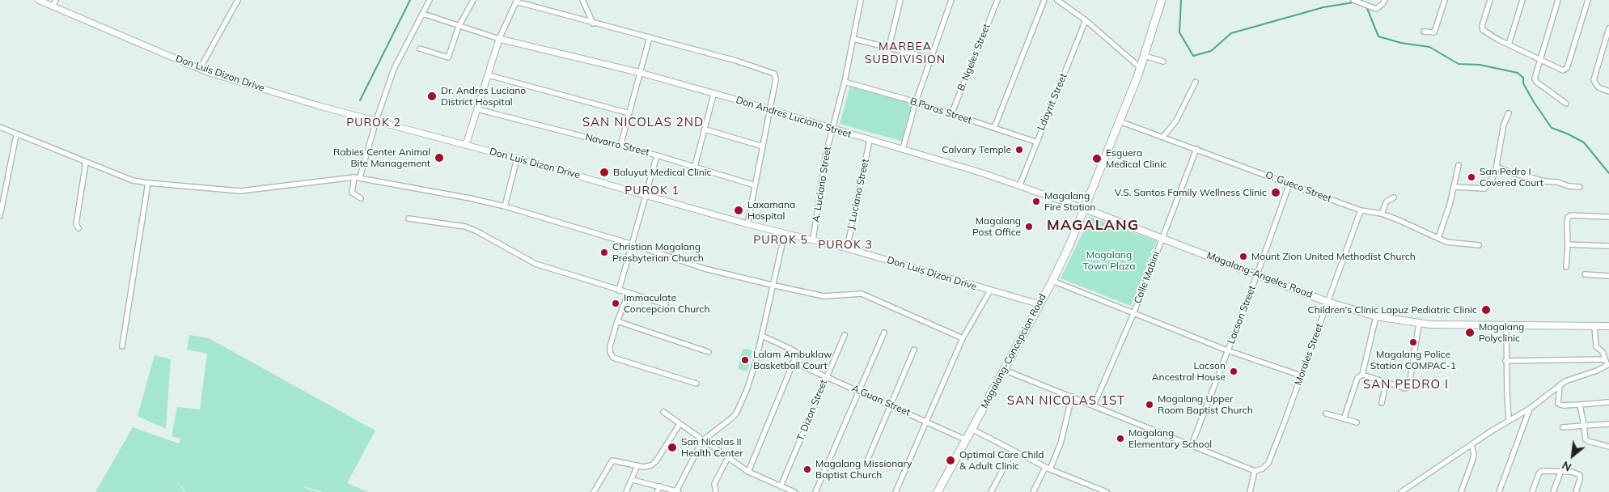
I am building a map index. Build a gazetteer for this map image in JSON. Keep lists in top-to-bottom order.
{
  "streets": {
    "main road": ["Magalang-Angeles Road", "Magalang-Concepcion Road"],
    "street": [
      "B. Ngeles Street",
      "Don Luis Dizon Drive",
      "Ldayrit Street",
      "B.Paras Street",
      "Don Andres Luciano Street",
      "Navarro Street",
      "A. Luciano Street",
      "O. Gueco Street",
      "J. Luciano Street",
      "Calle Mabini",
      "Lacson Street",
      "Morales Street",
      "A.Guan Street",
      "T. Dizon Street"
    ]
  },
  "crossings": [
    ["B. Ngeles Street", "B.Paras Street"],
    ["Don Luis Dizon Drive", "A. Luciano Street"],
    ["Don Luis Dizon Drive", "J. Luciano Street"],
    ["Don Luis Dizon Drive", "Magalang-Concepcion Road"],
    ["Ldayrit Street", "B.Paras Street"],
    ["Ldayrit Street", "Don Andres Luciano Street"],
    ["B.Paras Street", "A. Luciano Street"],
    ["Don Andres Luciano Street", "A. Luciano Street"],
    ["Don Andres Luciano Street", "J. Luciano Street"],
    ["Don Andres Luciano Street", "Magalang-Angeles Road"],
    ["Don Andres Luciano Street", "Magalang-Concepcion Road"],
    ["O. Gueco Street", "Calle Mabini"],
    ["O. Gueco Street", "Lacson Street"],
    ["O. Gueco Street", "Magalang-Concepcion Road"],
    ["O. Gueco Street", "Morales Street"],
    ["Magalang-Angeles Road", "Calle Mabini"],
    ["Magalang-Angeles Road", "Lacson Street"],
    ["Magalang-Angeles Road", "Magalang-Concepcion Road"],
    ["Magalang-Angeles Road", "Morales Street"],
    ["Magalang-Concepcion Road", "A.Guan Street"],
    ["A.Guan Street", "T. Dizon Street"]
  ],
  "districts": [
    "MARBEA SUBDIVISION",
    "SAN NICOLAS 2ND",
    "PUROK 2",
    "PUROK 1",
    "MAGALANG",
    "PUROK 5",
    "PUROK 3",
    "SAN PEDRO I",
    "SAN NICOLAS 1ST"
  ],
  "parks": ["Magalang Town Plaza"],
  "places": [
    "Dr. Andres Luciano District Hospital",
    "Calvary Temple",
    "Rabies Center Animal Bite Management",
    "Esguera Medical Clinic",
    "Baluyut Medical Clinic",
    "San Pedro I Covered Court",
    "V.S. Santos Family Wellness Clinic",
    "Magalang Fire Station",
    "Laxamana Hospital",
    "Magalang Post Office",
    "Christian Magalang Presbyterian Church",
    "Mount Zion United Methodist Church",
    "Immaculate Concepcion Church",
    "Children's Clinic Lapuz Pediatric Clinic",
    "Magalang Polyclinic",
    "Magalang Police Station COMPAC-1",
    "Lalam Ambuklaw Basketball Court",
    "Lacson Ancestral House",
    "Magalang Upper Room Baptist Church",
    "Magalang Elementary School",
    "San Nicolas II Health Center",
    "Optimal Care Child & Adult Clinic",
    "Magalang Missionary Baptist Church"
  ],
  "north": "bottom left"
}
